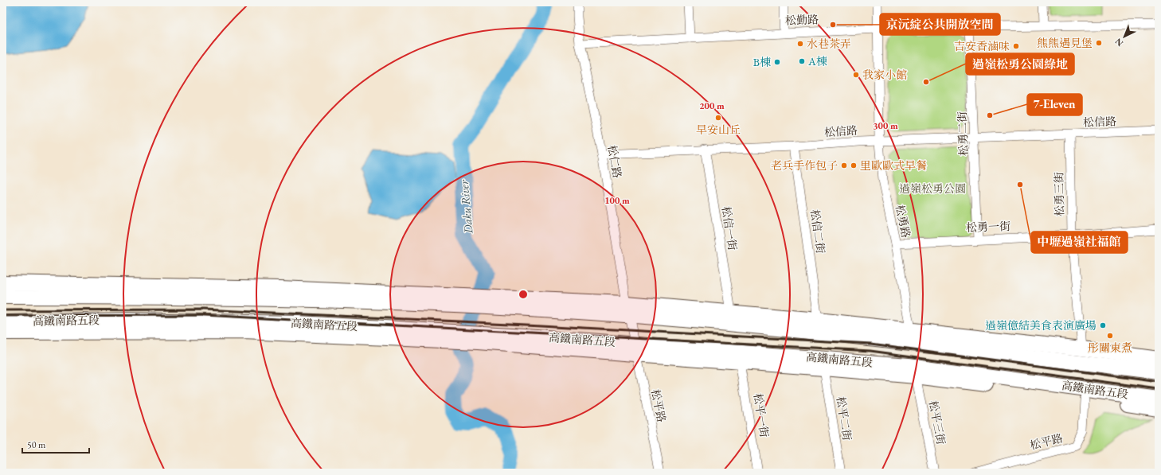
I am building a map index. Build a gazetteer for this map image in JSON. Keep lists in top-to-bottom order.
{
  "streets": {
    "main road": ["高鐵南路五段"],
    "street": [
      "松勤路",
      "松信路",
      "松勇二街",
      "松仁路",
      "松勇三街",
      "松勇路",
      "松勇一街",
      "松信一街",
      "松信二街",
      "松平路",
      "松平一街",
      "松平二街",
      "松平三街"
    ]
  },
  "crossings": [
    ["松勤路", "松勇二街"],
    ["松勤路", "松仁路"],
    ["松勤路", "松勇路"],
    ["松信路", "松勇二街"],
    ["松信路", "松仁路"],
    ["松信路", "松勇三街"],
    ["松信路", "松勇路"],
    ["松信路", "松信一街"],
    ["松信路", "松信二街"],
    ["松勇二街", "松勇一街"],
    ["松仁路", "高鐵南路五段"],
    ["松仁路", "松平路"],
    ["松勇三街", "松勇一街"],
    ["松勇三街", "高鐵南路五段"],
    ["松勇路", "松勇一街"],
    ["松勇路", "高鐵南路五段"],
    ["松信一街", "高鐵南路五段"],
    ["松信二街", "高鐵南路五段"],
    ["高鐵南路五段", "松平路"],
    ["高鐵南路五段", "松平一街"],
    ["高鐵南路五段", "松平二街"],
    ["高鐵南路五段", "松平三街"]
  ],
  "water": ["Daku River"],
  "parks": ["過嶺松勇公園"],
  "places": [
    "京沅綻公共開放空間",
    "熊熊遇見堡",
    "水巷茶弄",
    "吉安香滷味",
    "A棟",
    "B棟",
    "我家小館",
    "過嶺松勇公園綠地",
    "7-Eleven",
    "早安山丘",
    "老兵手作包子",
    "里歐歐式早餐",
    "中壢過嶺社福館",
    "過嶺億結美食表演廣場",
    "彤關東煮"
  ],
  "scale_bar": "50 m",
  "north": "bottom left",
  "rings": ["200 m", "300 m", "100 m"]
}
